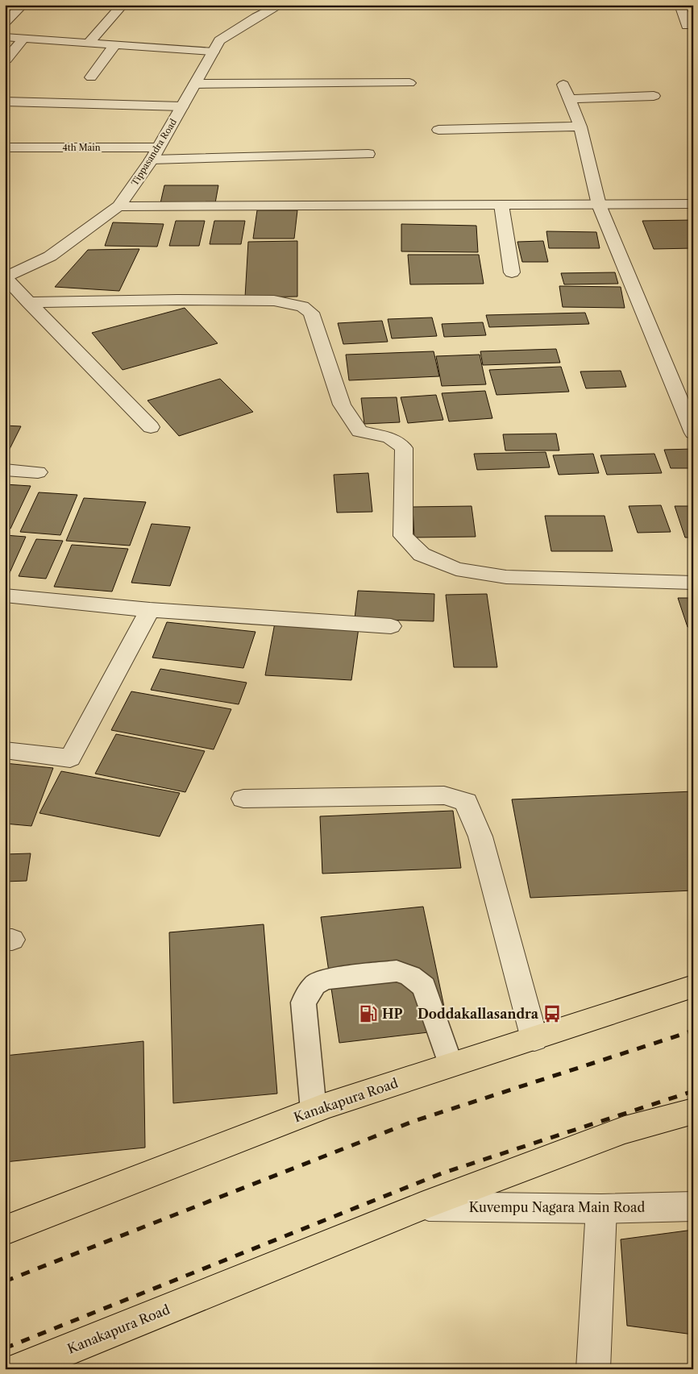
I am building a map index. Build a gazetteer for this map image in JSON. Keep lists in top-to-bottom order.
{
  "streets": {
    "highway": ["Kanakapura Road"],
    "street": ["4th Main", "Tippasandra Road", "Kuvempu Nagara Main Road"]
  },
  "crossings": [
    ["4th Main", "Tippasandra Road"],
    ["Kanakapura Road", "Kuvempu Nagara Main Road"]
  ],
  "places": {
    "fuel station": ["HP"],
    "bus stop": ["Doddakallasandra"]
  }
}
